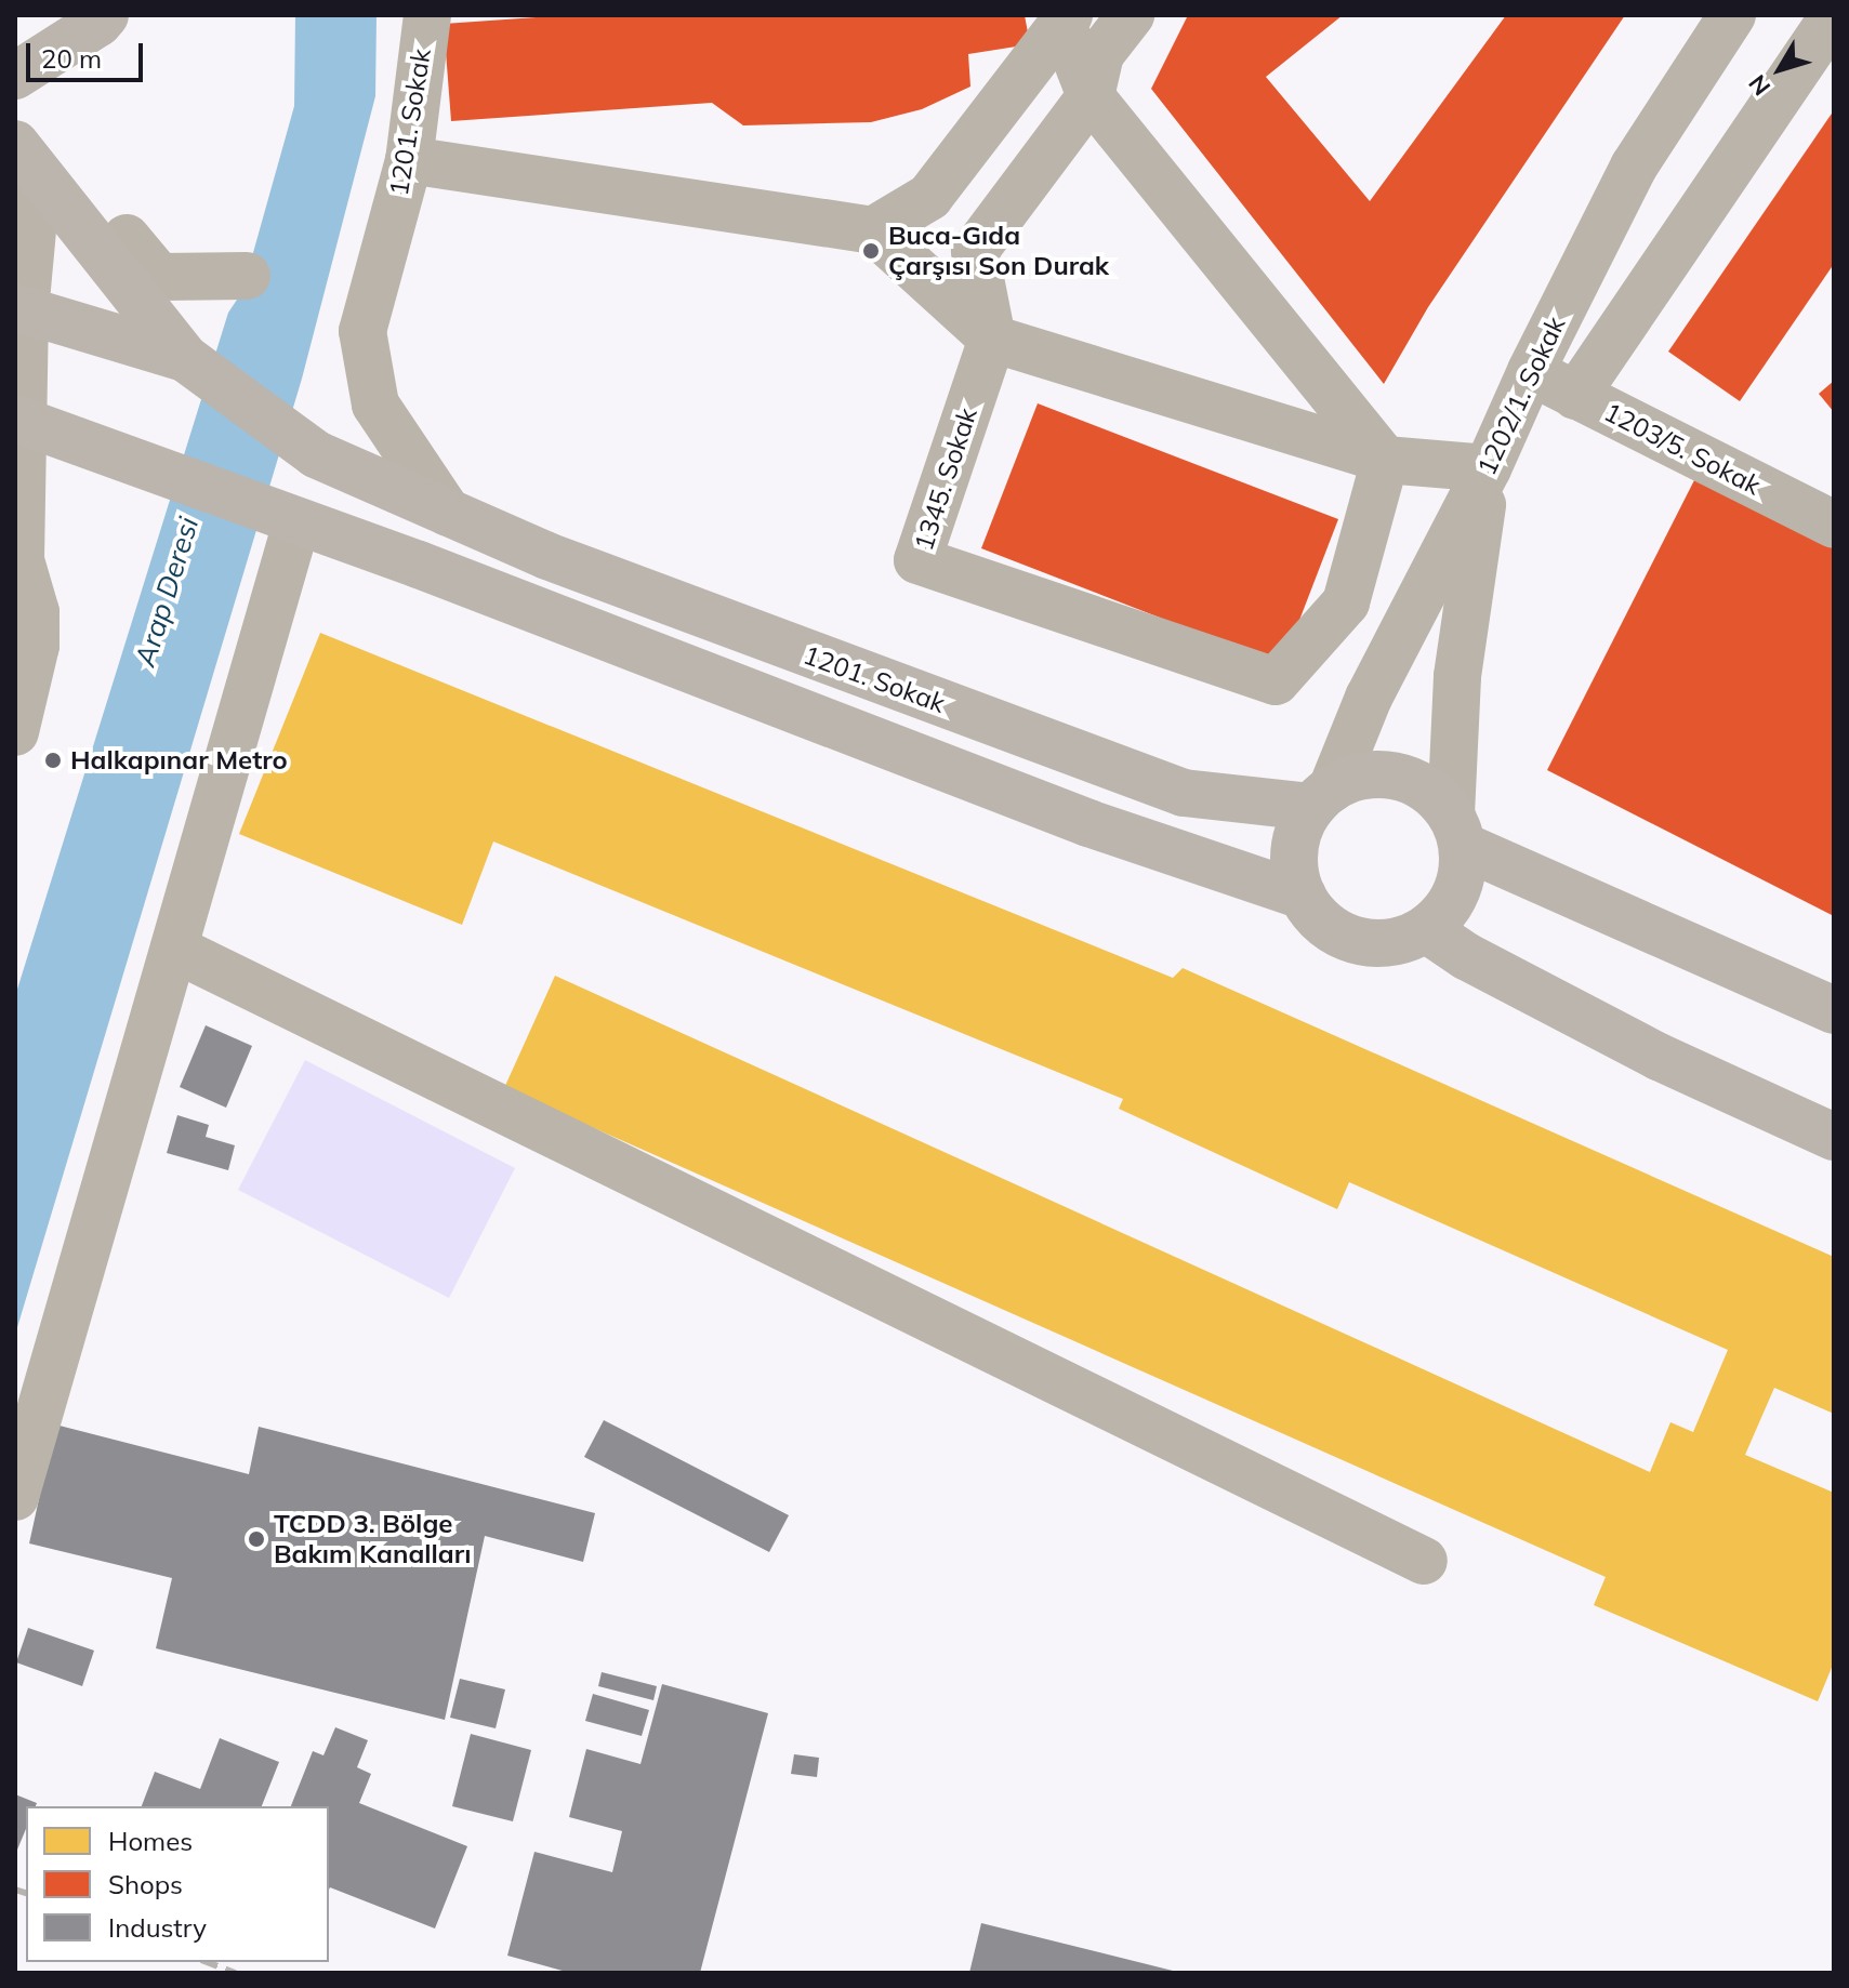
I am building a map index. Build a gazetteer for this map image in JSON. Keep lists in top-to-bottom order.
{
  "streets": {
    "main road": ["1201. Sokak"],
    "street": ["1202/1. Sokak", "1203/5. Sokak", "1345. Sokak"]
  },
  "crossings": [
    ["1201. Sokak", "1202/1. Sokak"],
    ["1202/1. Sokak", "1203/5. Sokak"]
  ],
  "water": ["Arap Deresi"],
  "places": ["Buca-Gıda Çarşısı Son Durak", "Halkapınar Metro", "TCDD 3. Bölge Bakım Kanalları"],
  "legend": ["Homes", "Shops", "Industry"],
  "scale_bar": "20 m",
  "north": "bottom left"
}
